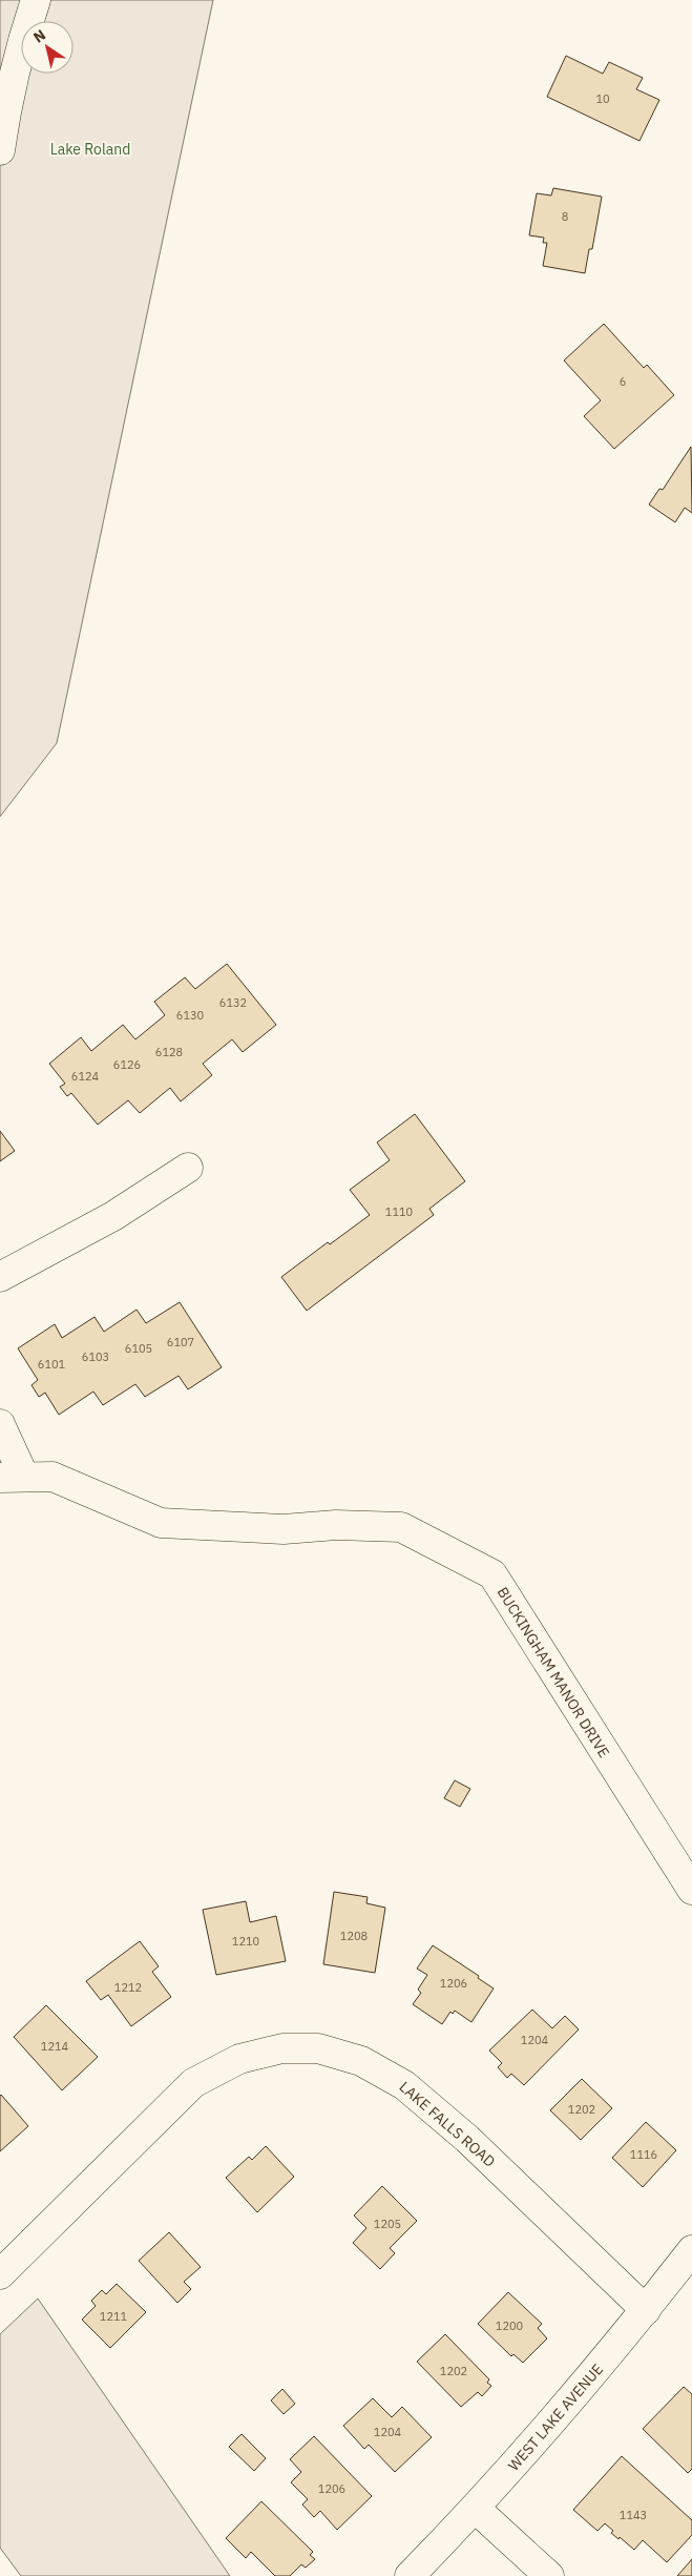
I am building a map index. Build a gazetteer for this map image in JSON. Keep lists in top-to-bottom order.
{
  "streets": {
    "street": ["BUCKINGHAM MANOR DRIVE", "LAKE FALLS ROAD", "WEST LAKE AVENUE"]
  },
  "crossings": [
    ["LAKE FALLS ROAD", "WEST LAKE AVENUE"]
  ],
  "parks": ["Lake Roland"],
  "house_numbers": [
    "10",
    "8",
    "6",
    "6132",
    "6130",
    "6128",
    "6126",
    "6124",
    "1110",
    "6107",
    "6105",
    "6103",
    "6101",
    "1208",
    "1210",
    "1206",
    "1212",
    "1204",
    "1214",
    "1202",
    "1116",
    "1205",
    "1211",
    "1200",
    "1202",
    "1204",
    "1206",
    "1143"
  ],
  "north": "top left"
}
